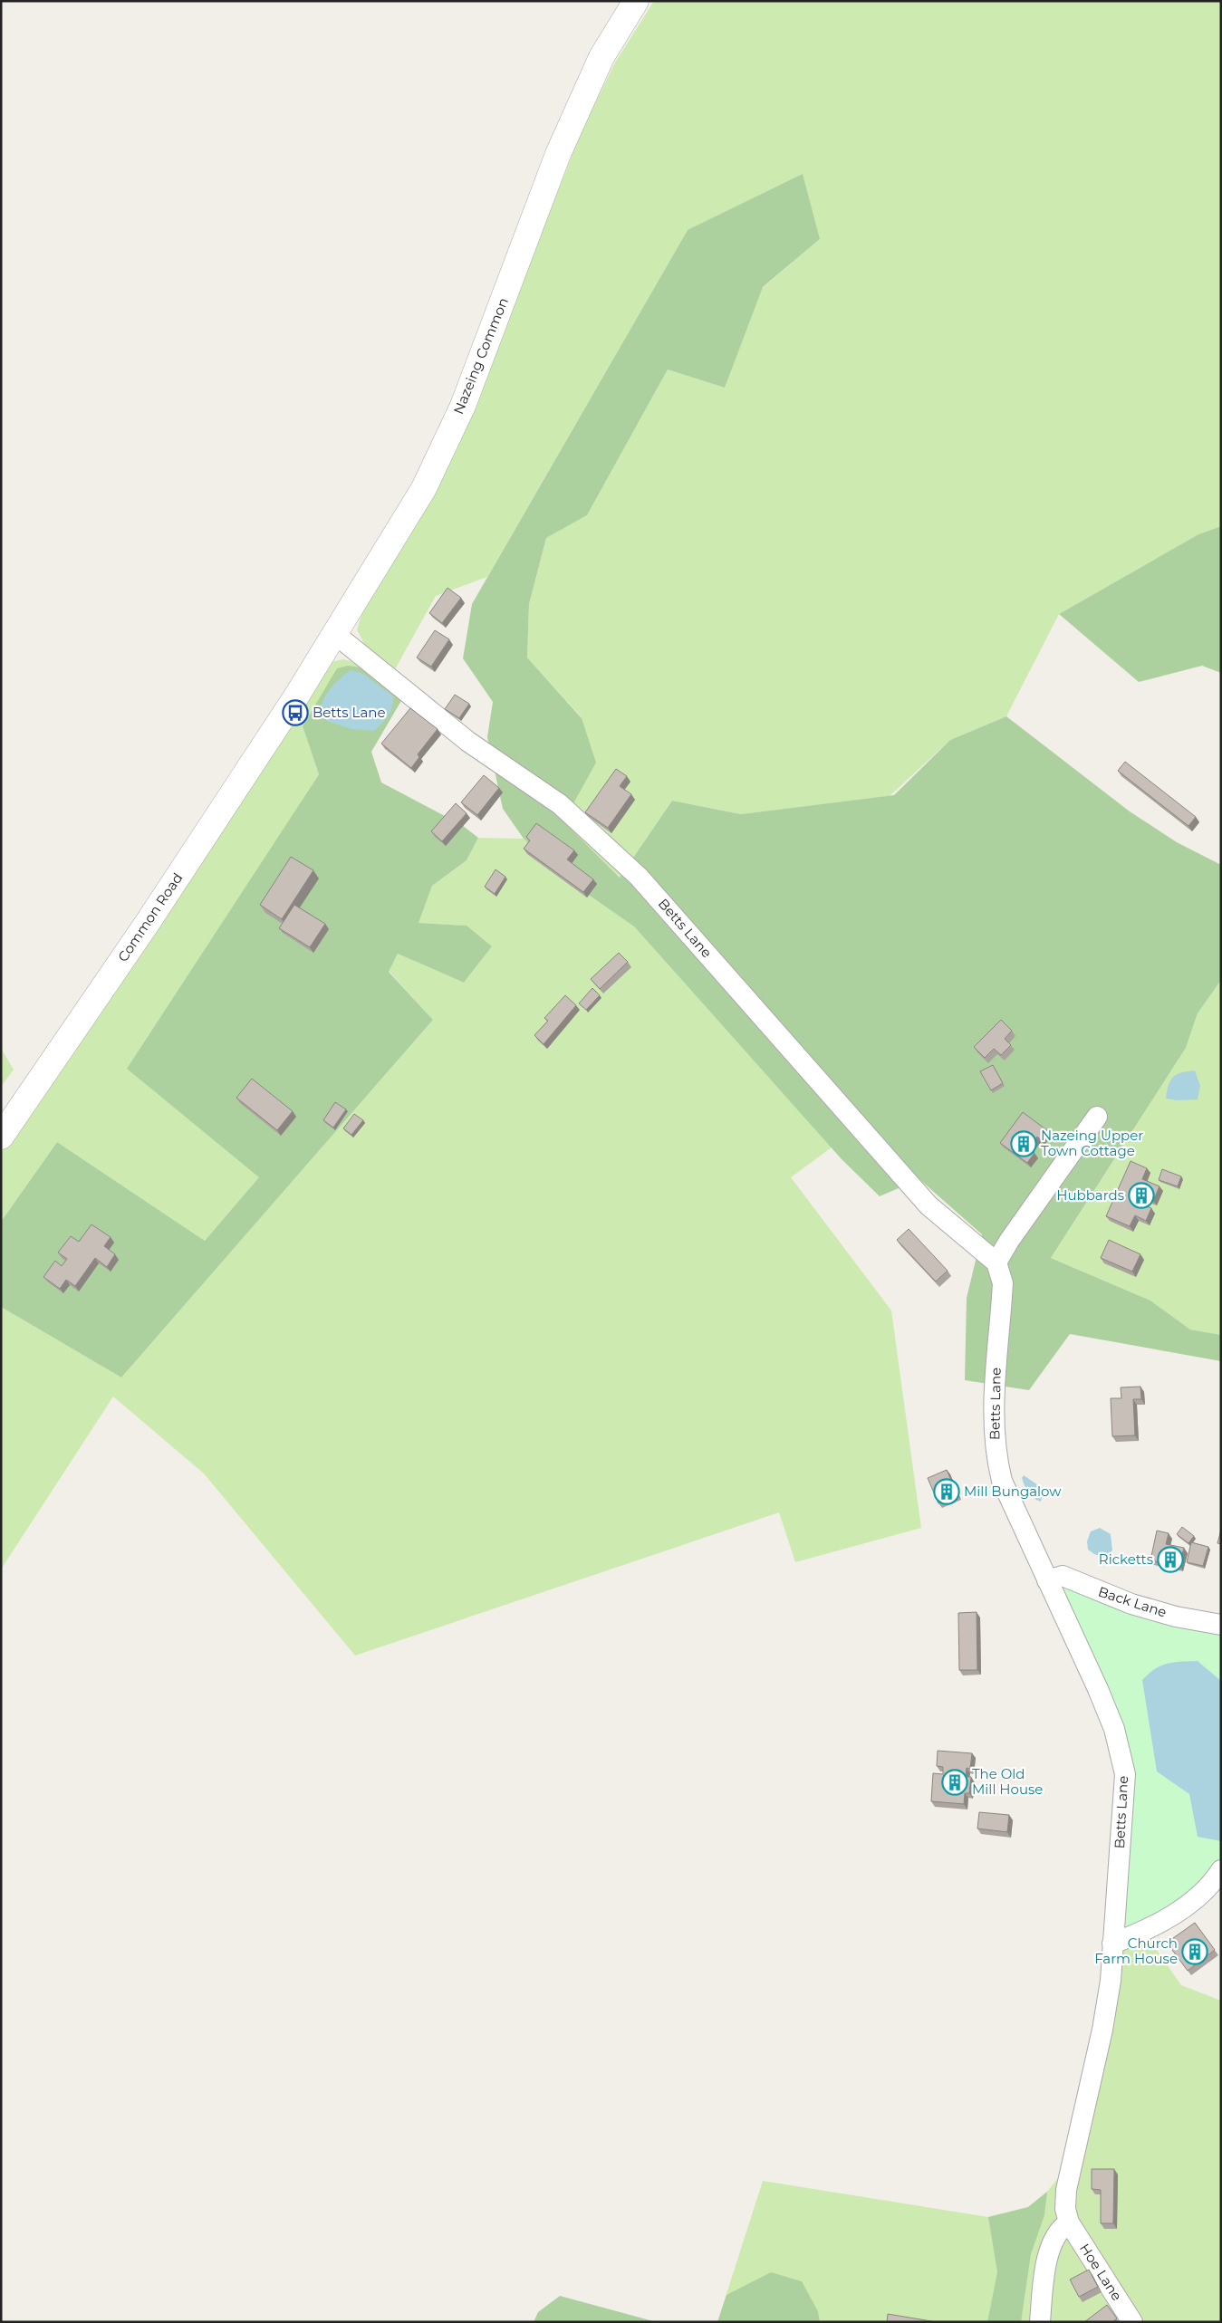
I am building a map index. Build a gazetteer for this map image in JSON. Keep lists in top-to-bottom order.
{
  "streets": {
    "street": [
      "Nazeing Common",
      "Common Road",
      "Betts Lane",
      "Back Lane",
      "Hoe Lane"
    ]
  },
  "crossings": [
    ["Nazeing Common", "Common Road"],
    ["Nazeing Common", "Betts Lane"],
    ["Betts Lane", "Back Lane"],
    ["Betts Lane", "Hoe Lane"]
  ],
  "places": {
    "bus stop": ["Betts Lane"],
    "building": [
      "Nazeing Upper Town Cottage",
      "Hubbards",
      "Mill Bungalow",
      "Ricketts",
      "The Old Mill House",
      "Church Farm House"
    ]
  }
}
